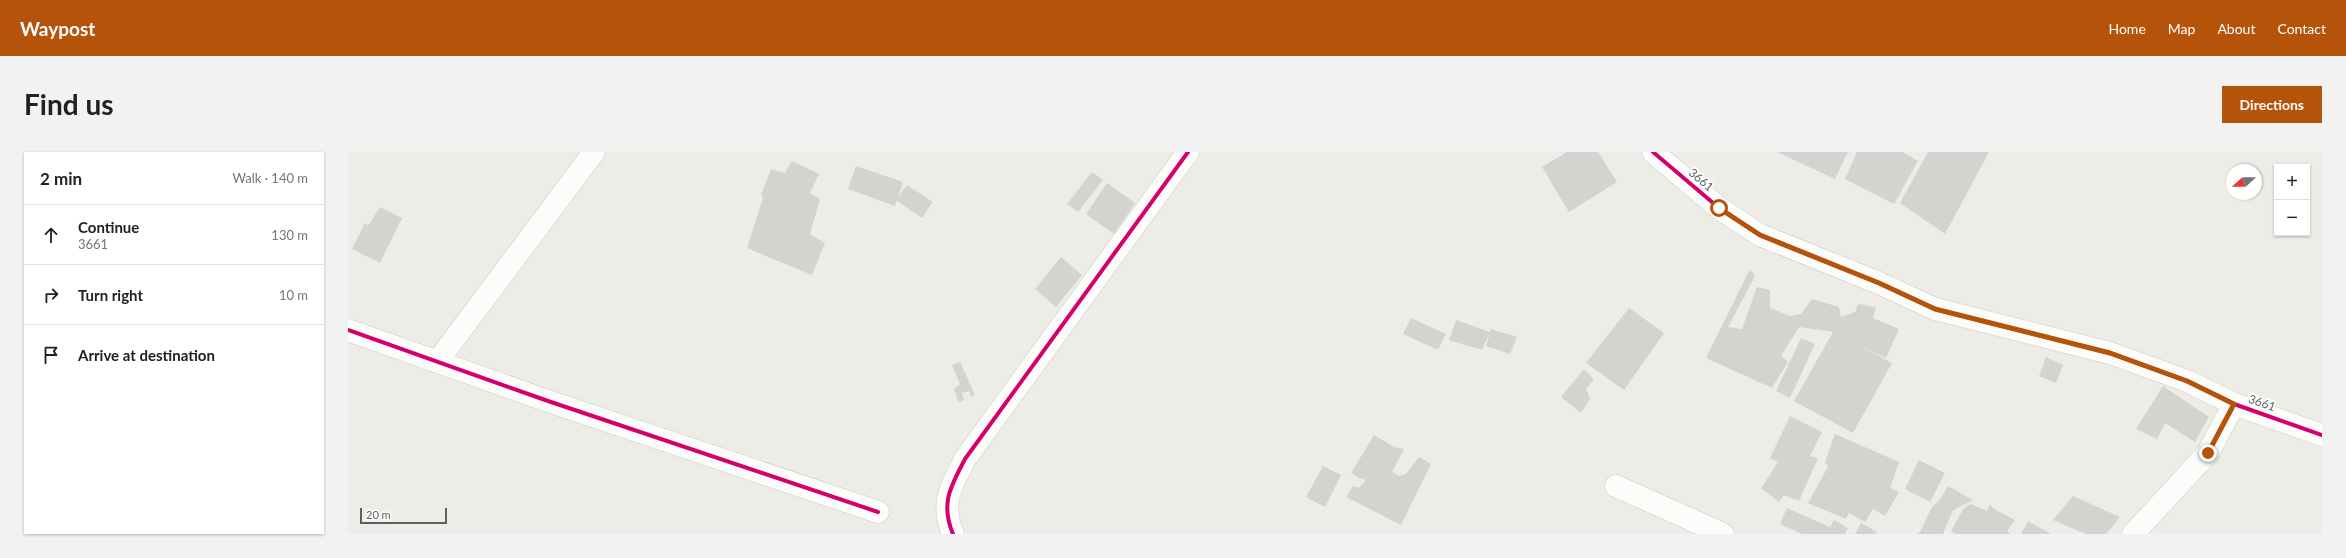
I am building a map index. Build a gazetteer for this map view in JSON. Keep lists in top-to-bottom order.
{
  "streets": {
    "street": ["3661"]
  },
  "scale_bar": "20 m",
  "north": "left",
  "page": {
    "header": "Waypost",
    "nav": [
      "Home",
      "Map",
      "About",
      "Contact"
    ],
    "buttons": "Directions",
    "title": "Find us",
    "heading": ["2 min", "Walk · 140 m"],
    "map_buttons": ["+", "−"],
    "list": [
      ["Continue", "3661", "130 m"],
      ["Turn right", "10 m"],
      "Arrive at destination"
    ],
    "scale": "20 m"
  }
}
